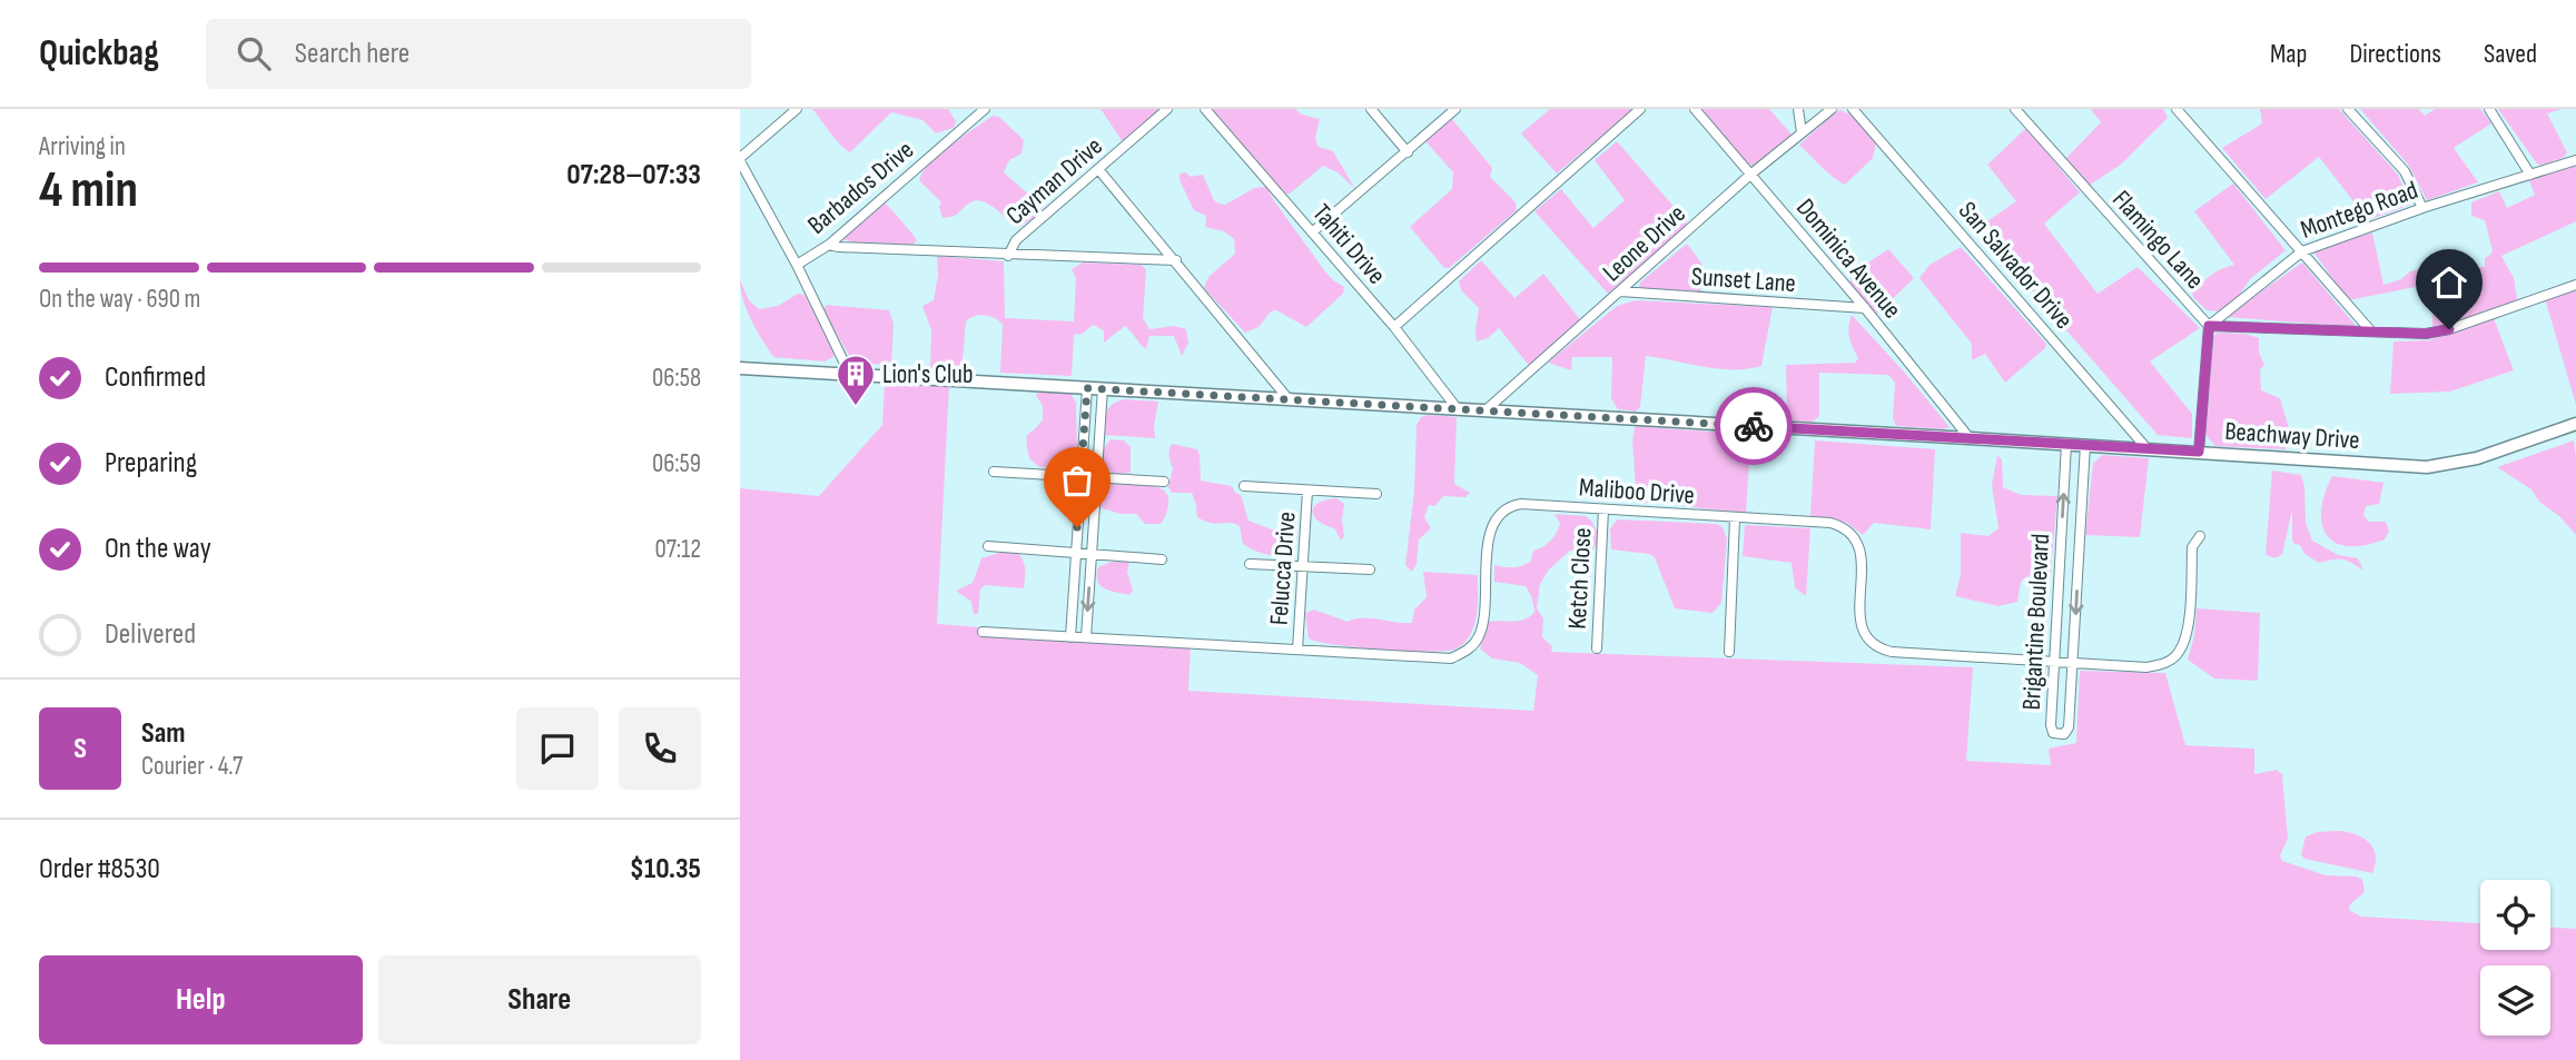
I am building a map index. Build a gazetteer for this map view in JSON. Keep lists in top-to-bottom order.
{
  "streets": {
    "street": [
      "Cayman Drive",
      "Barbados Drive",
      "Montego Road",
      "Flamingo Lane",
      "Leone Drive",
      "Tahiti Drive",
      "Dominica Avenue",
      "San Salvador Drive",
      "Sunset Lane",
      "Beachway Drive",
      "Maliboo Drive",
      "Felucca Drive",
      "Ketch Close",
      "Brigantine Boulevard"
    ]
  },
  "crossings": [
    ["Cayman Drive", "Barbados Drive"],
    ["Montego Road", "Flamingo Lane"],
    ["Leone Drive", "Dominica Avenue"],
    ["Leone Drive", "Sunset Lane"],
    ["Leone Drive", "Beachway Drive"],
    ["Tahiti Drive", "Beachway Drive"],
    ["Dominica Avenue", "Sunset Lane"],
    ["Dominica Avenue", "Beachway Drive"],
    ["San Salvador Drive", "Beachway Drive"],
    ["Beachway Drive", "Brigantine Boulevard"],
    ["Maliboo Drive", "Felucca Drive"],
    ["Maliboo Drive", "Ketch Close"],
    ["Maliboo Drive", "Brigantine Boulevard"]
  ],
  "places": {
    "building": ["Lion's Club"]
  },
  "page": {
    "header": "Quickbag",
    "search": "Search here",
    "nav": ["Map", "Directions", "Saved"],
    "heading": ["4 min", "Arriving in", "07:28–07:33"],
    "panel": [
      "Sam",
      "Courier · 4.7",
      "Order #8530",
      "$10.35"
    ],
    "bar": "On the way · 690 m",
    "list": [
      ["Confirmed", "06:58"],
      ["Preparing", "06:59"],
      ["On the way", "07:12"],
      "Delivered"
    ],
    "round": "S",
    "buttons": ["Help", "Share"]
  }
}
